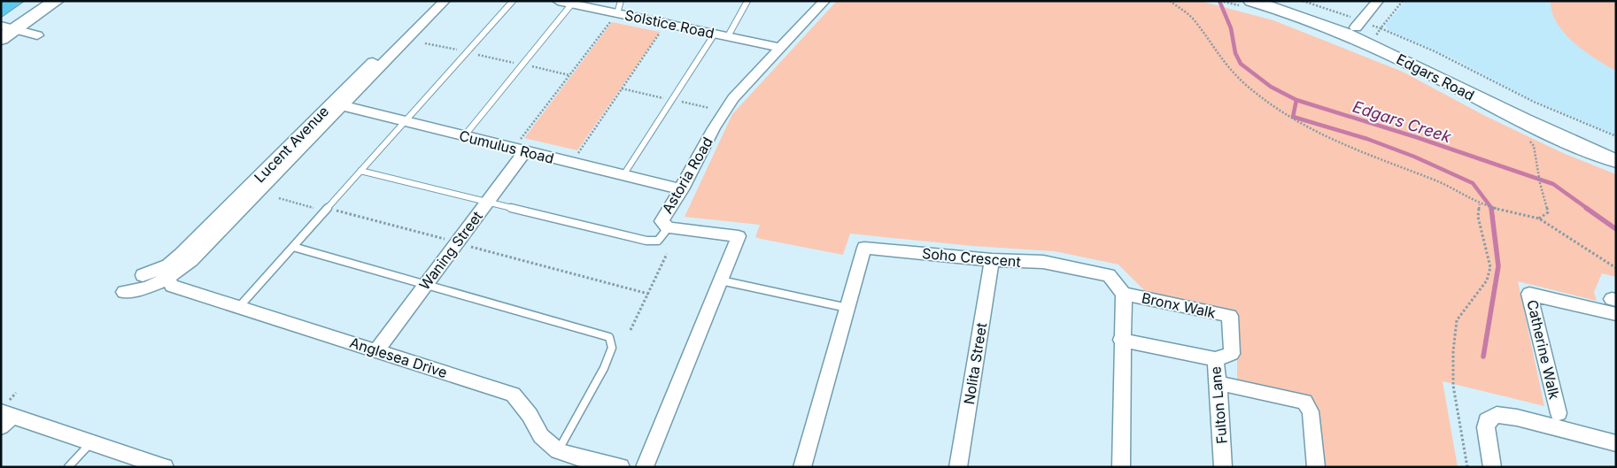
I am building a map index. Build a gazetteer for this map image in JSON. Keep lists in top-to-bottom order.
{
  "streets": {
    "main road": ["Edgars Road"],
    "street": [
      "Solstice Road",
      "Lucent Avenue",
      "Cumulus Road",
      "Astoria Road",
      "Waning Street",
      "Soho Crescent",
      "Bronx Walk",
      "Catherine Walk",
      "Anglesea Drive",
      "Nolita Street",
      "Fulton Lane"
    ]
  },
  "crossings": [
    ["Solstice Road", "Astoria Road"],
    ["Lucent Avenue", "Cumulus Road"],
    ["Lucent Avenue", "Anglesea Drive"],
    ["Cumulus Road", "Astoria Road"],
    ["Cumulus Road", "Waning Street"],
    ["Waning Street", "Anglesea Drive"],
    ["Soho Crescent", "Bronx Walk"],
    ["Soho Crescent", "Nolita Street"],
    ["Bronx Walk", "Fulton Lane"]
  ],
  "water": ["Edgars Creek"]
}
